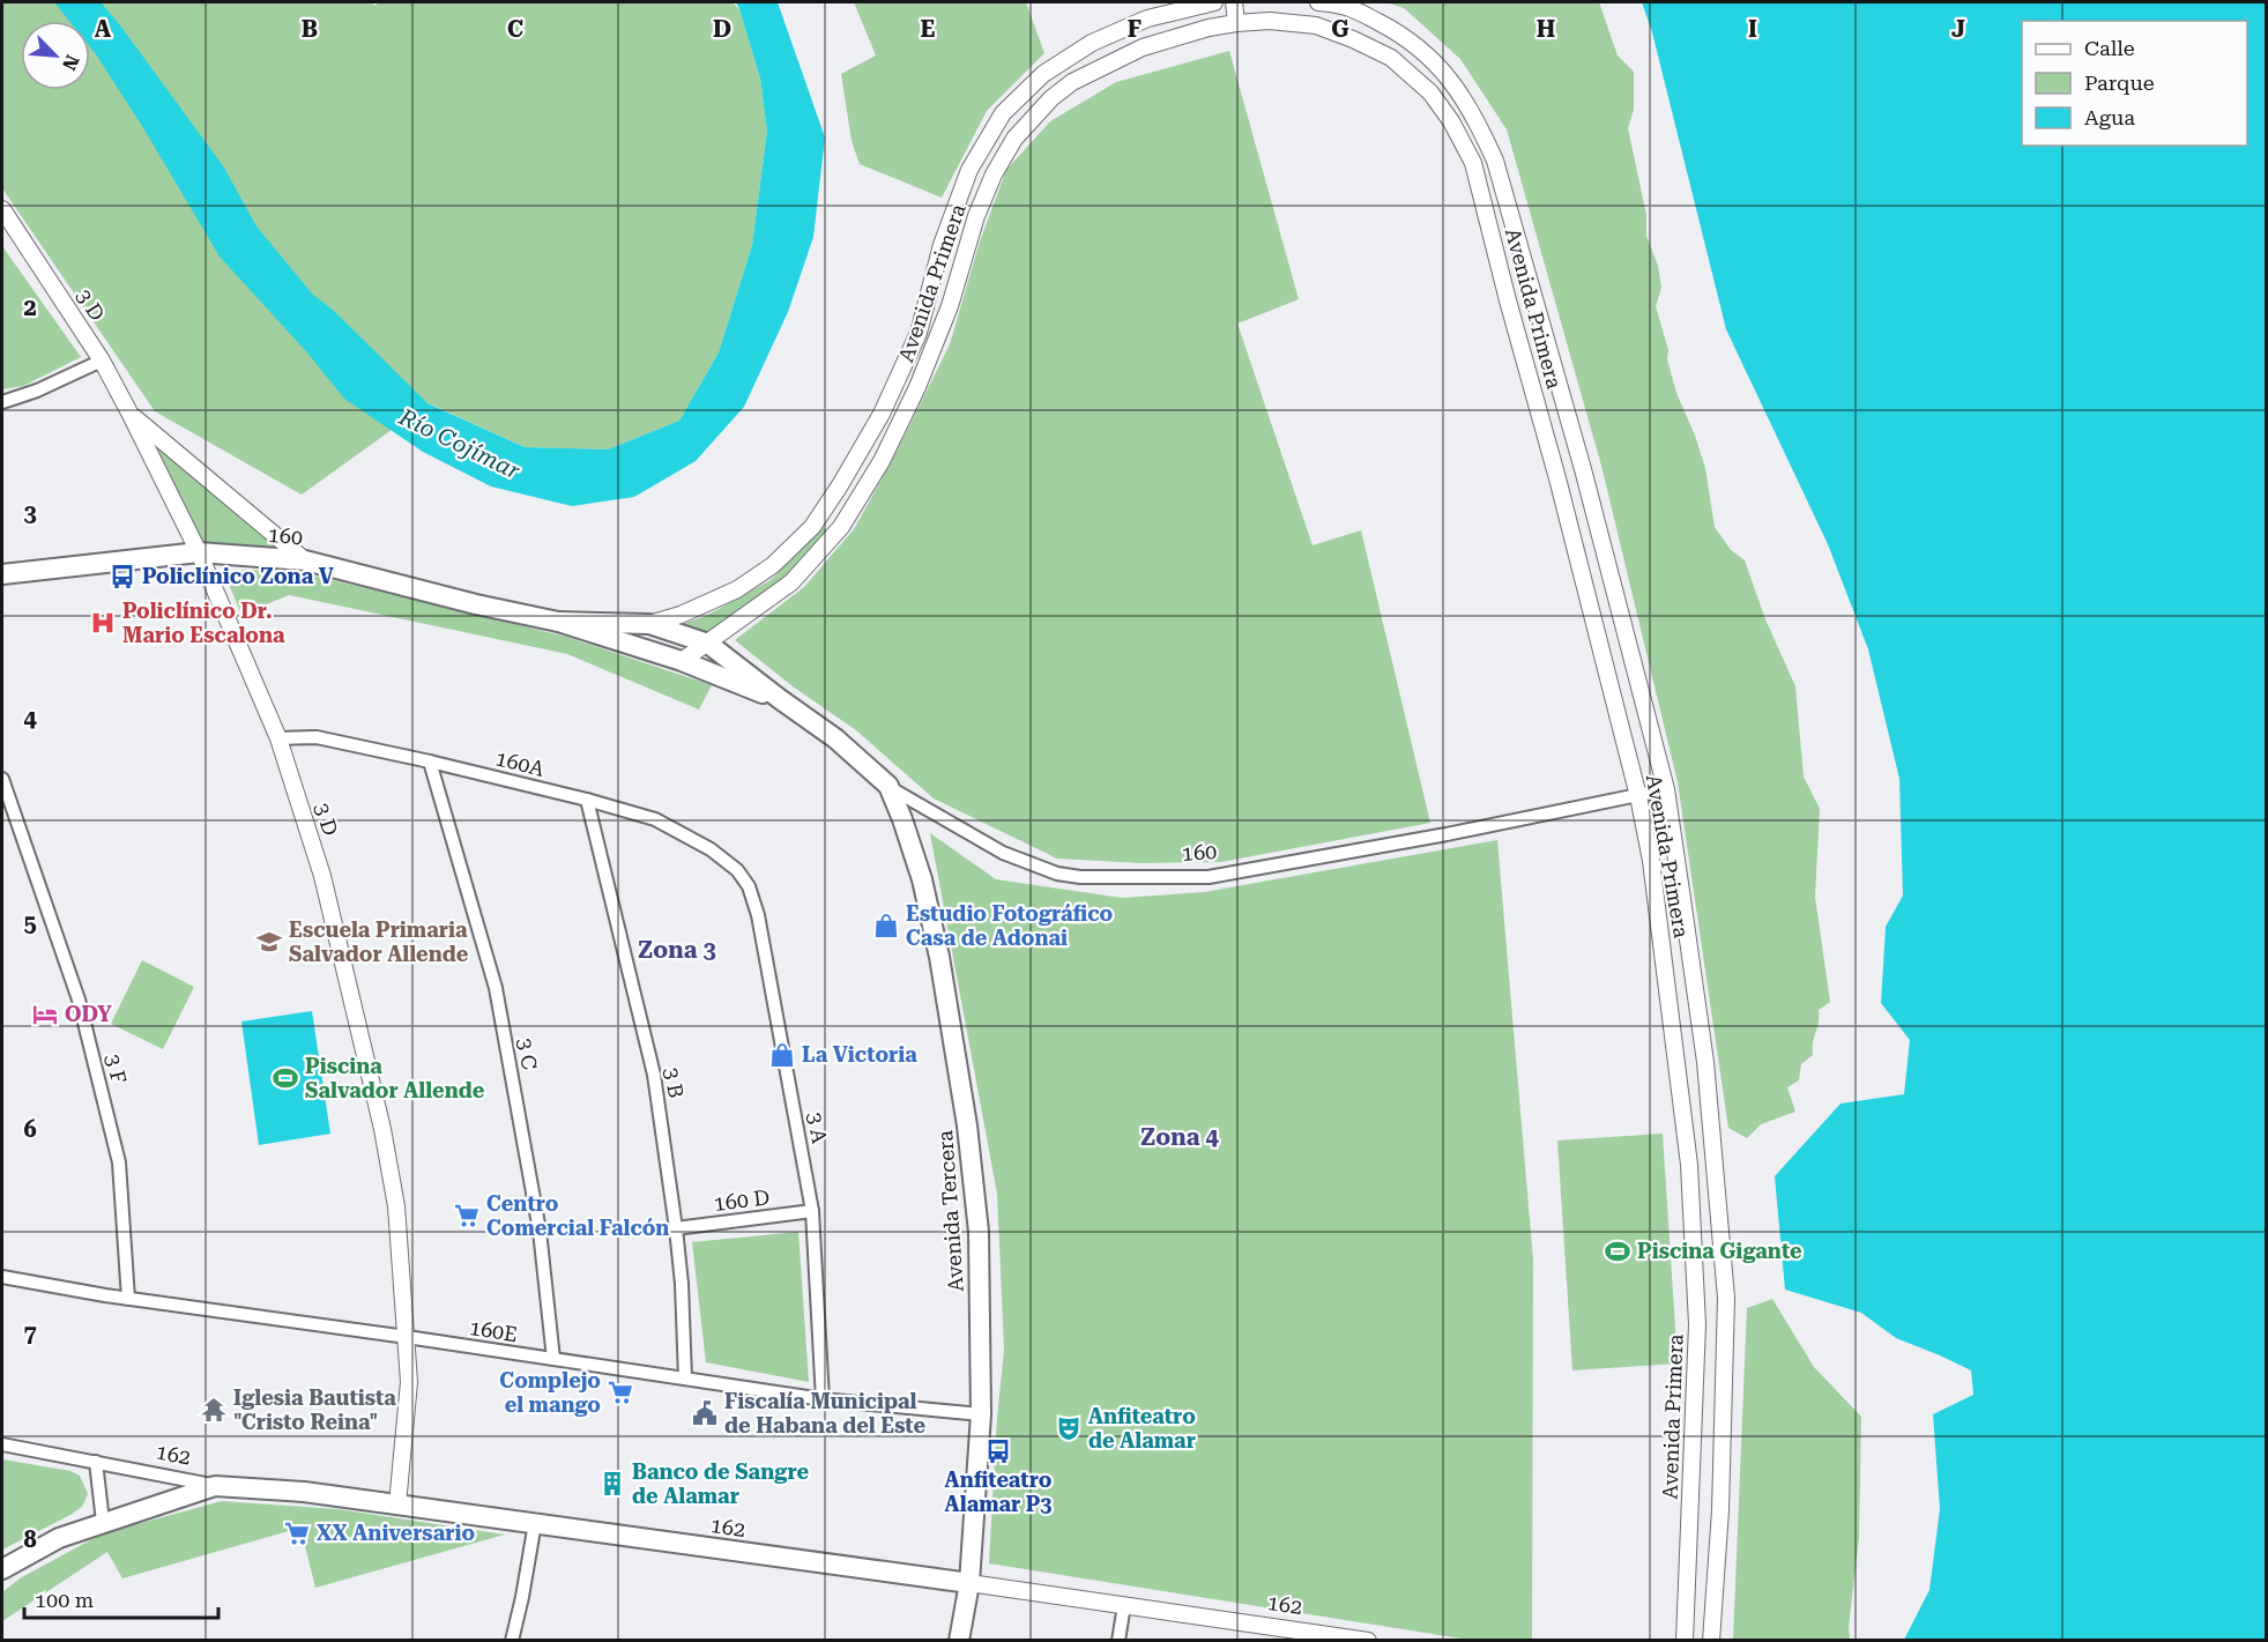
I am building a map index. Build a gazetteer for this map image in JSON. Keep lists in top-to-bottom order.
{
  "streets": {
    "main road": ["160", "Avenida Tercera", "162"],
    "street": [
      "Avenida Primera",
      "3 D",
      "160A",
      "3 C",
      "3 F",
      "3 B",
      "3 A",
      "160 D",
      "160E"
    ]
  },
  "crossings": [
    ["Avenida Primera", "160"],
    ["3 D", "160"],
    ["3 D", "160A"],
    ["3 D", "160E"],
    ["3 D", "162"],
    ["160", "Avenida Tercera"],
    ["160A", "3 C"],
    ["160A", "3 B"],
    ["160A", "3 A"],
    ["3 C", "160E"],
    ["3 F", "160E"],
    ["3 B", "160 D"],
    ["3 B", "160E"],
    ["3 A", "160 D"],
    ["3 A", "160E"],
    ["Avenida Tercera", "160E"],
    ["Avenida Tercera", "162"]
  ],
  "districts": ["Zona 3", "Zona 4"],
  "water": ["Río Cojímar"],
  "places": {
    "bus stop": ["Policlínico Zona V", "Anfiteatro Alamar P3"],
    "hospital": ["Policlínico Dr. Mario Escalona"],
    "shop": ["Estudio Fotográfico Casa de Adonai", "La Victoria"],
    "school or university": ["Escuela Primaria Salvador Allende"],
    "hotel": ["ODY"],
    "sports": ["Piscina Salvador Allende", "Piscina Gigante"],
    "supermarket": ["Centro Comercial Falcón", "Complejo el mango", "XX Aniversario"],
    "temple": ["Iglesia Bautista \"Cristo Reina\""],
    "public building": ["Fiscalía Municipal de Habana del Este"],
    "theatre": ["Anfiteatro de Alamar"],
    "building": ["Banco de Sangre de Alamar"]
  },
  "legend": ["Calle", "Parque", "Agua"],
  "scale_bar": "100 m",
  "north": "bottom right",
  "grid": {
    "columns": [
      "A",
      "B",
      "C",
      "D",
      "E",
      "F",
      "G",
      "H",
      "I",
      "J"
    ],
    "rows": [
      "2",
      "3",
      "4",
      "5",
      "6",
      "7",
      "8"
    ]
  }
}
